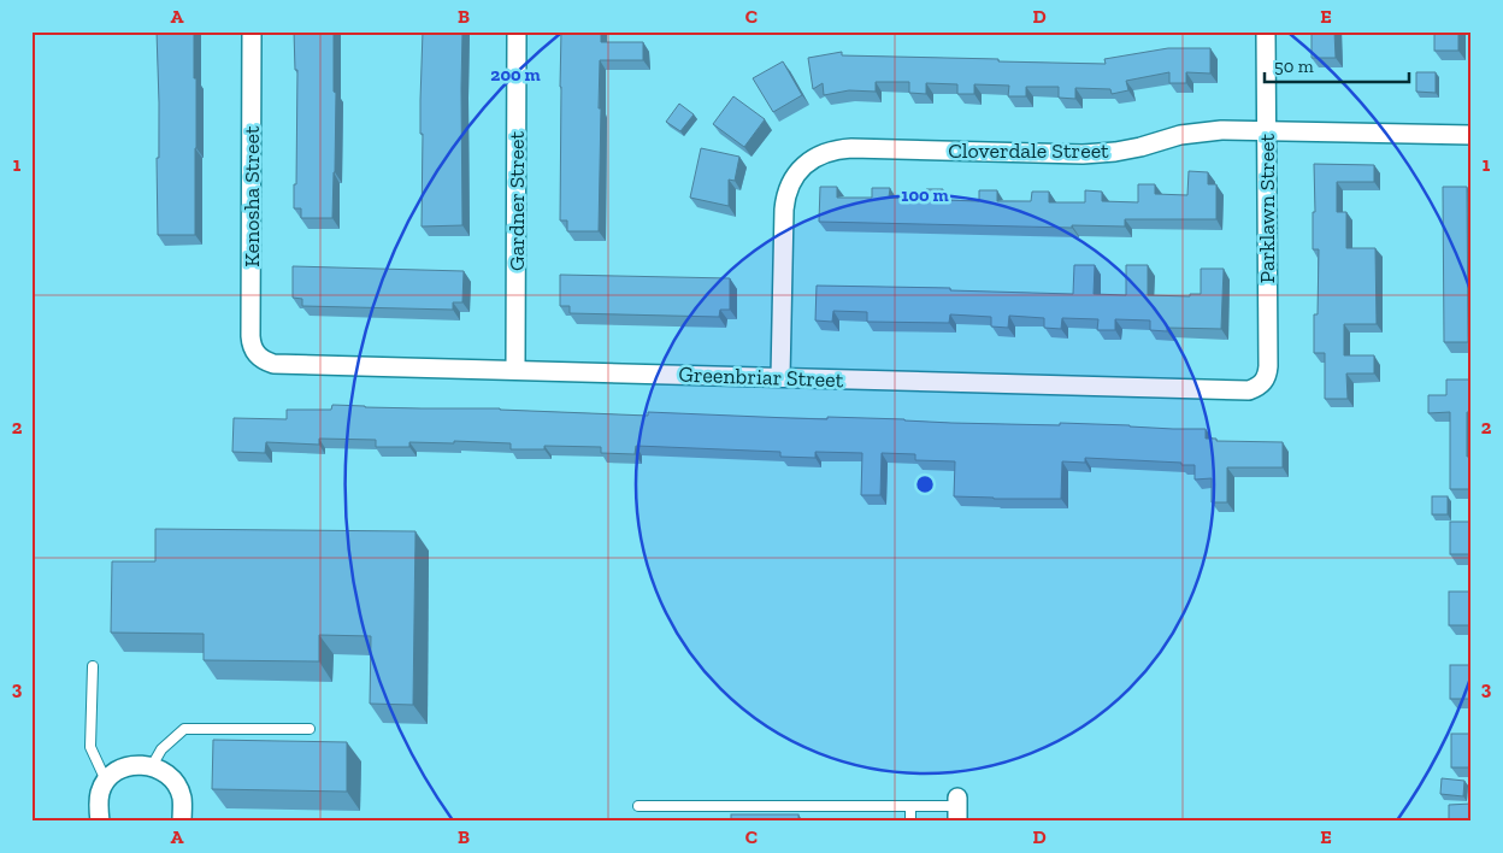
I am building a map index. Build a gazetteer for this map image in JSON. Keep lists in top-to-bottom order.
{
  "streets": {
    "street": [
      "Cloverdale Street",
      "Kenosha Street",
      "Gardner Street",
      "Parklawn Street",
      "Greenbriar Street"
    ]
  },
  "crossings": [
    ["Cloverdale Street", "Parklawn Street"],
    ["Cloverdale Street", "Greenbriar Street"],
    ["Kenosha Street", "Greenbriar Street"],
    ["Gardner Street", "Greenbriar Street"],
    ["Parklawn Street", "Greenbriar Street"]
  ],
  "scale_bar": "50 m",
  "grid": {
    "columns": [
      "A",
      "B",
      "C",
      "D",
      "E"
    ],
    "rows": ["1", "2", "3"]
  },
  "rings": ["200 m", "100 m"]
}
